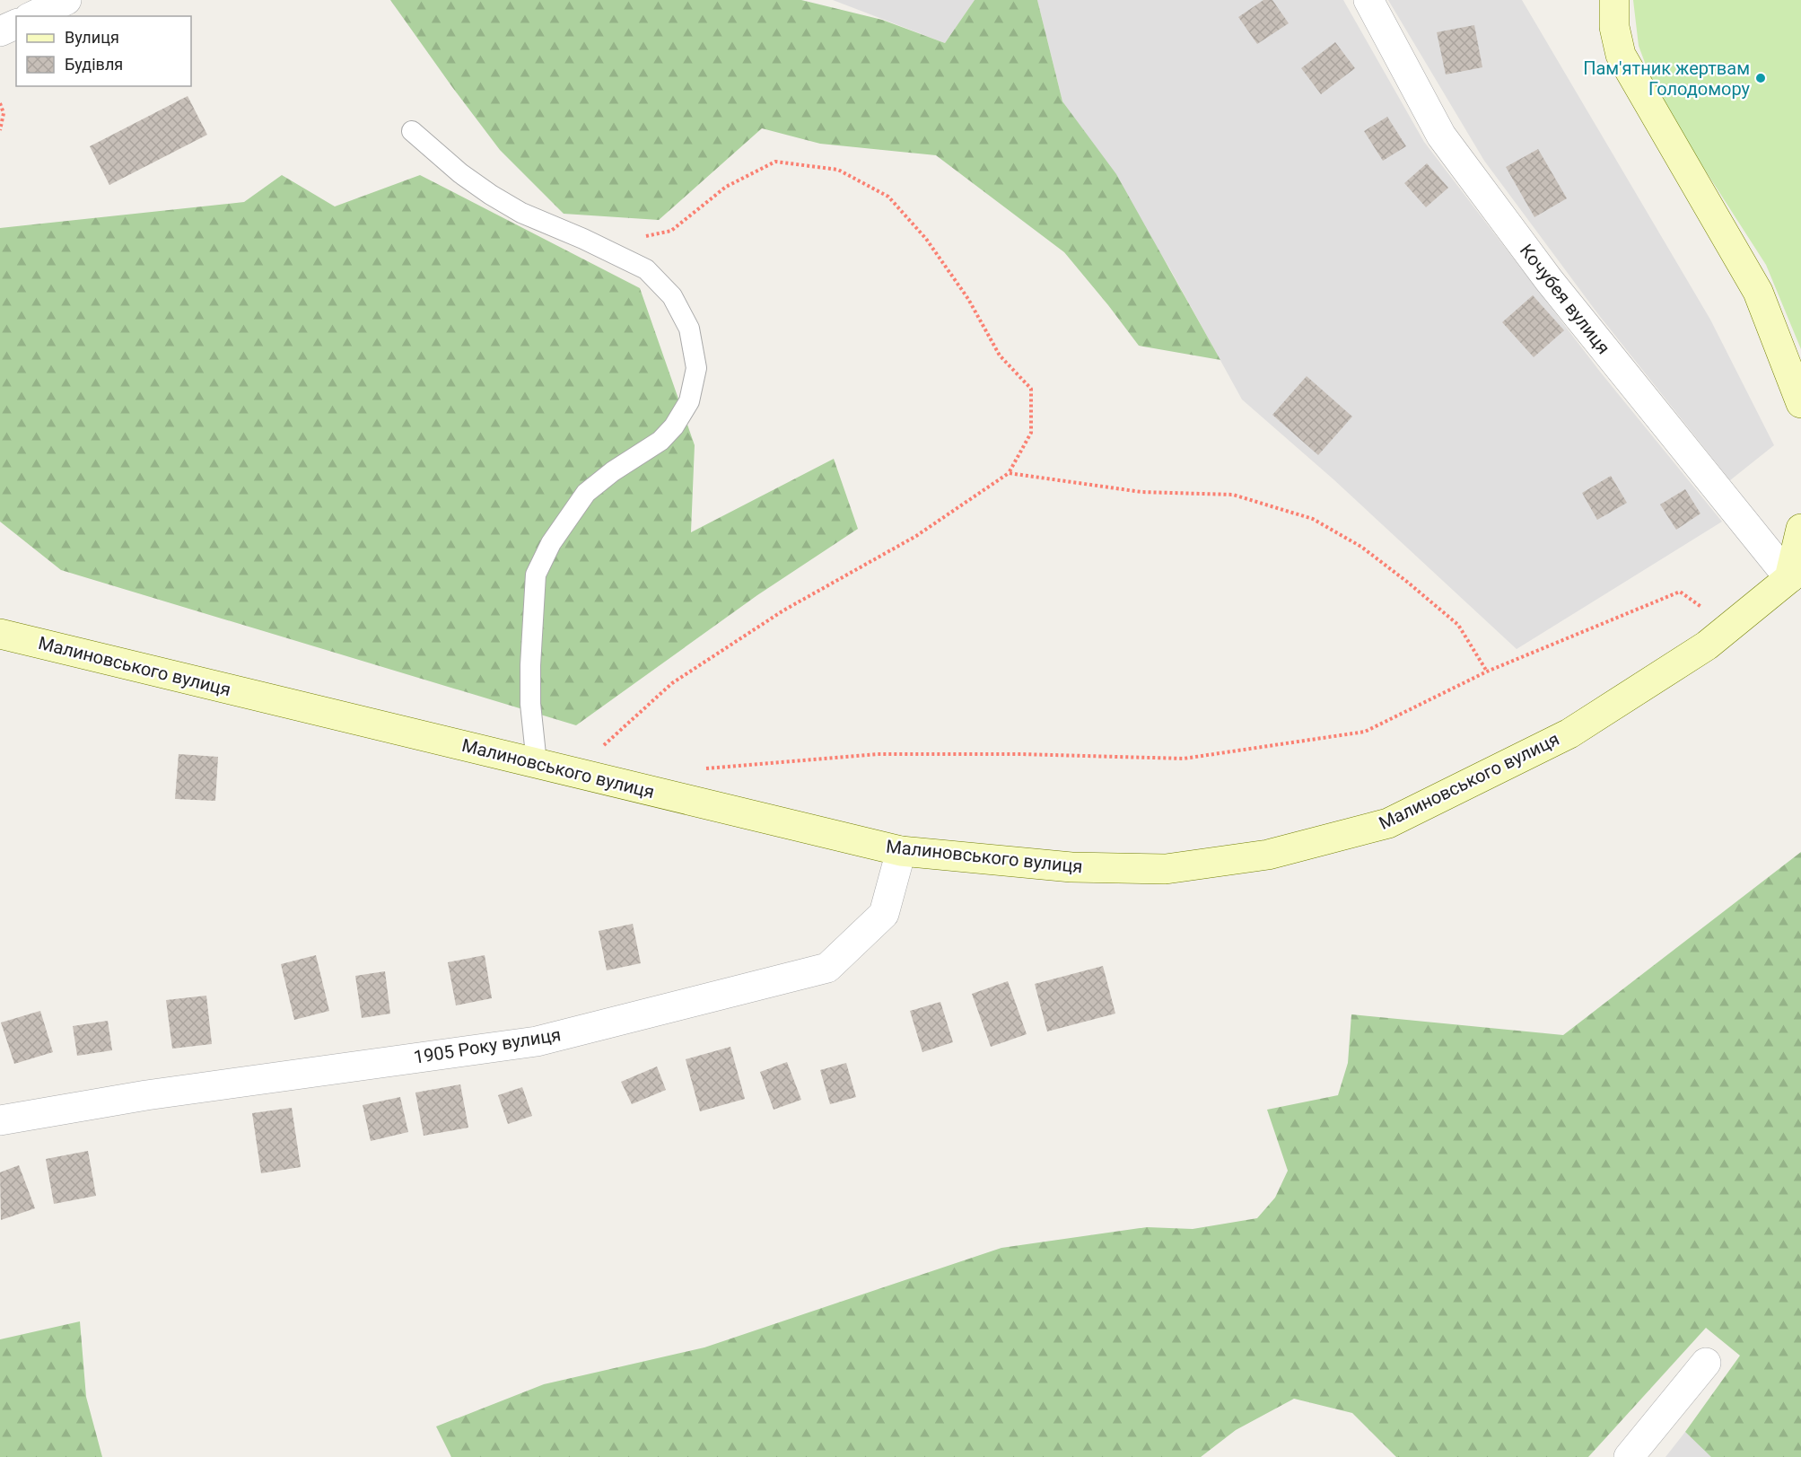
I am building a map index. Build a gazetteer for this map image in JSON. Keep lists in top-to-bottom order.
{
  "streets": {
    "main road": ["Малиновського вулиця"],
    "street": ["Кочубея вулиця", "1905 Року вулиця"]
  },
  "crossings": [
    ["Кочубея вулиця", "Малиновського вулиця"],
    ["Малиновського вулиця", "1905 Року вулиця"]
  ],
  "places": ["Пам'ятник жертвам Голодомору"],
  "legend": ["Вулиця", "Будівля"]
}
